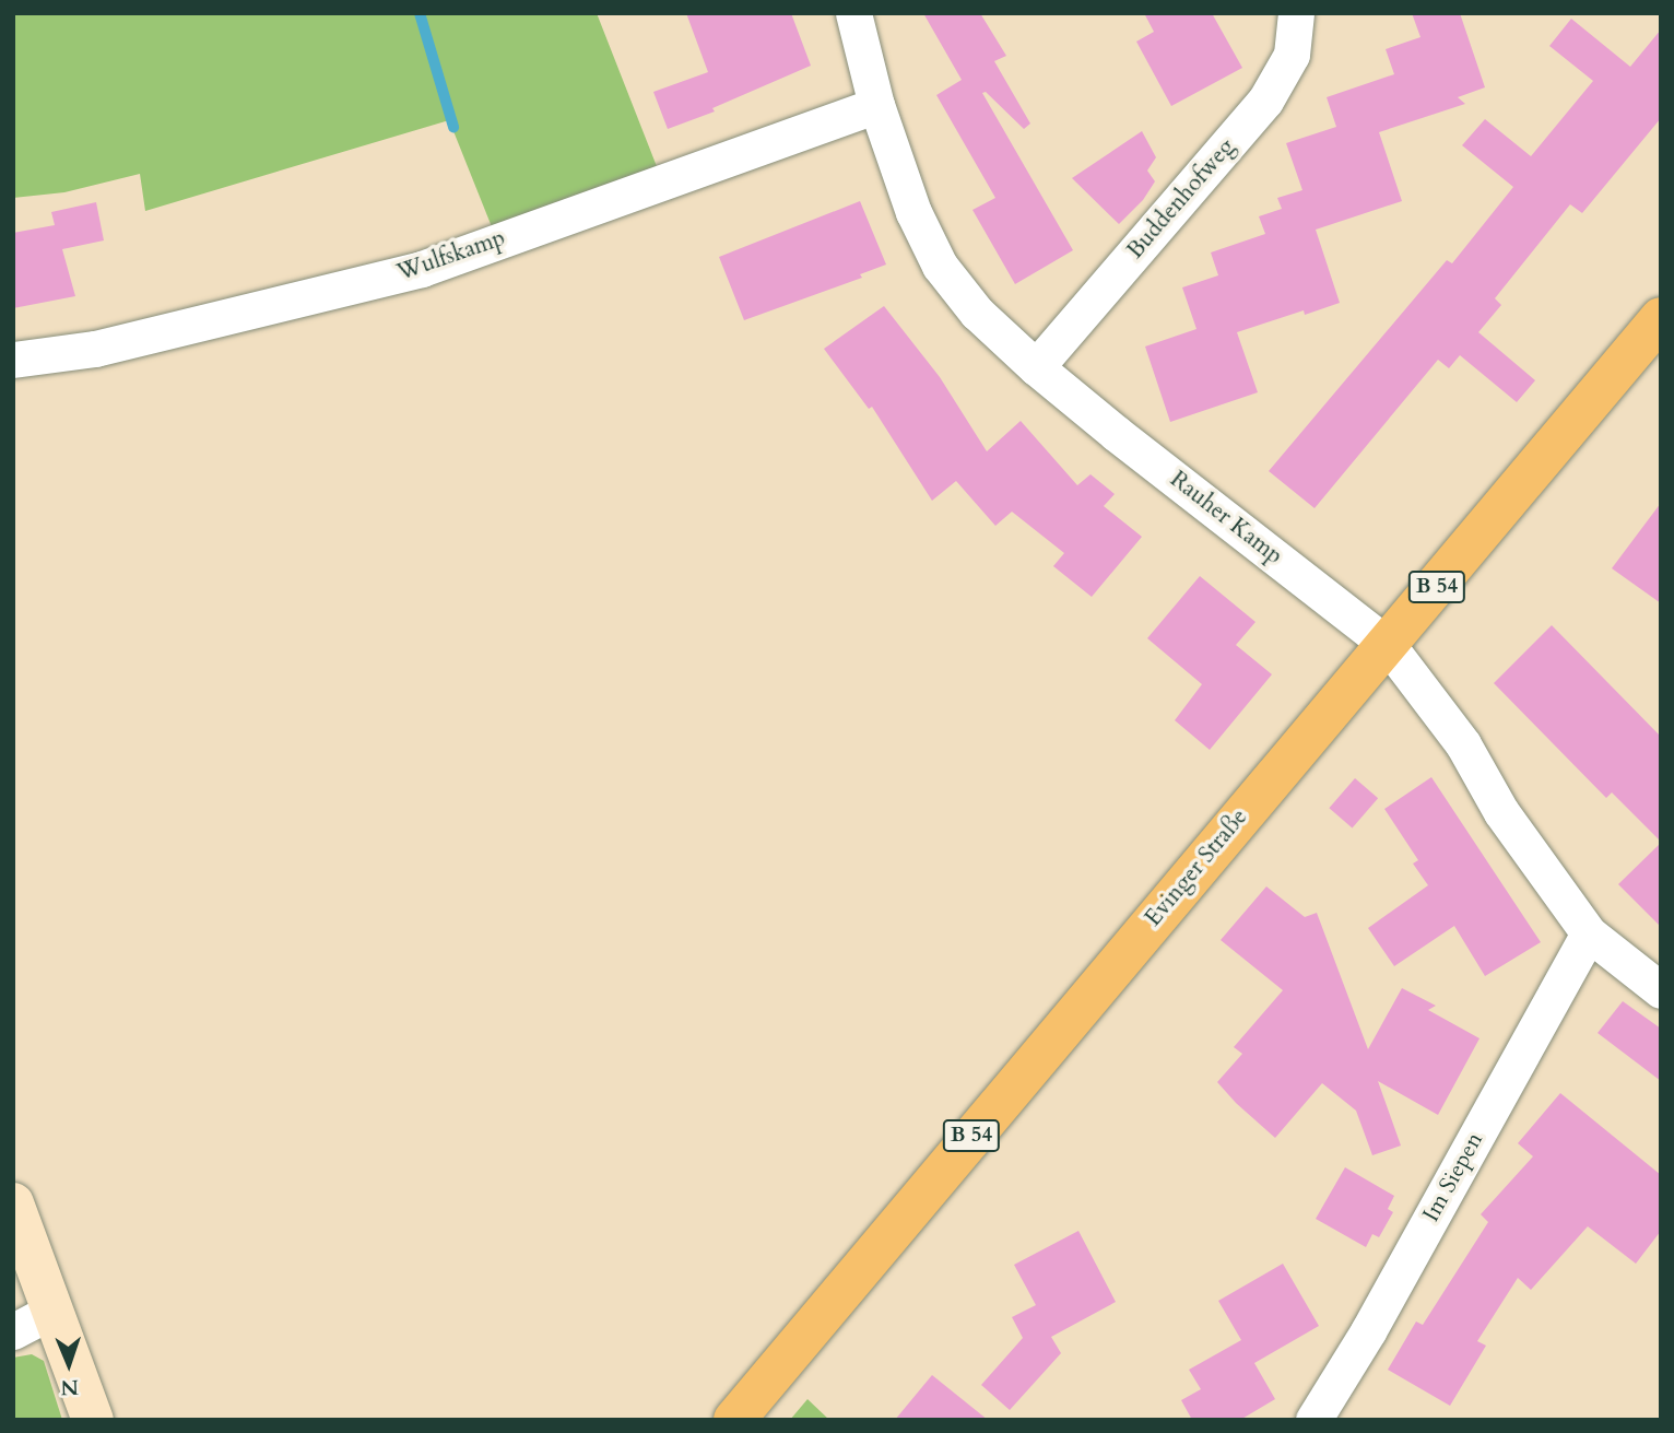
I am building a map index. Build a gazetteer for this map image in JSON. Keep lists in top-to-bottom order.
{
  "streets": {
    "main road": ["B 54", "Evinger Straße"],
    "street": [
      "Buddenhofweg",
      "Wulfskamp",
      "Rauher Kamp",
      "Im Siepen"
    ]
  },
  "crossings": [
    ["Buddenhofweg", "Rauher Kamp"],
    ["Wulfskamp", "Rauher Kamp"],
    ["Rauher Kamp", "Evinger Straße"],
    ["Rauher Kamp", "Im Siepen"]
  ],
  "north": "bottom"
}
